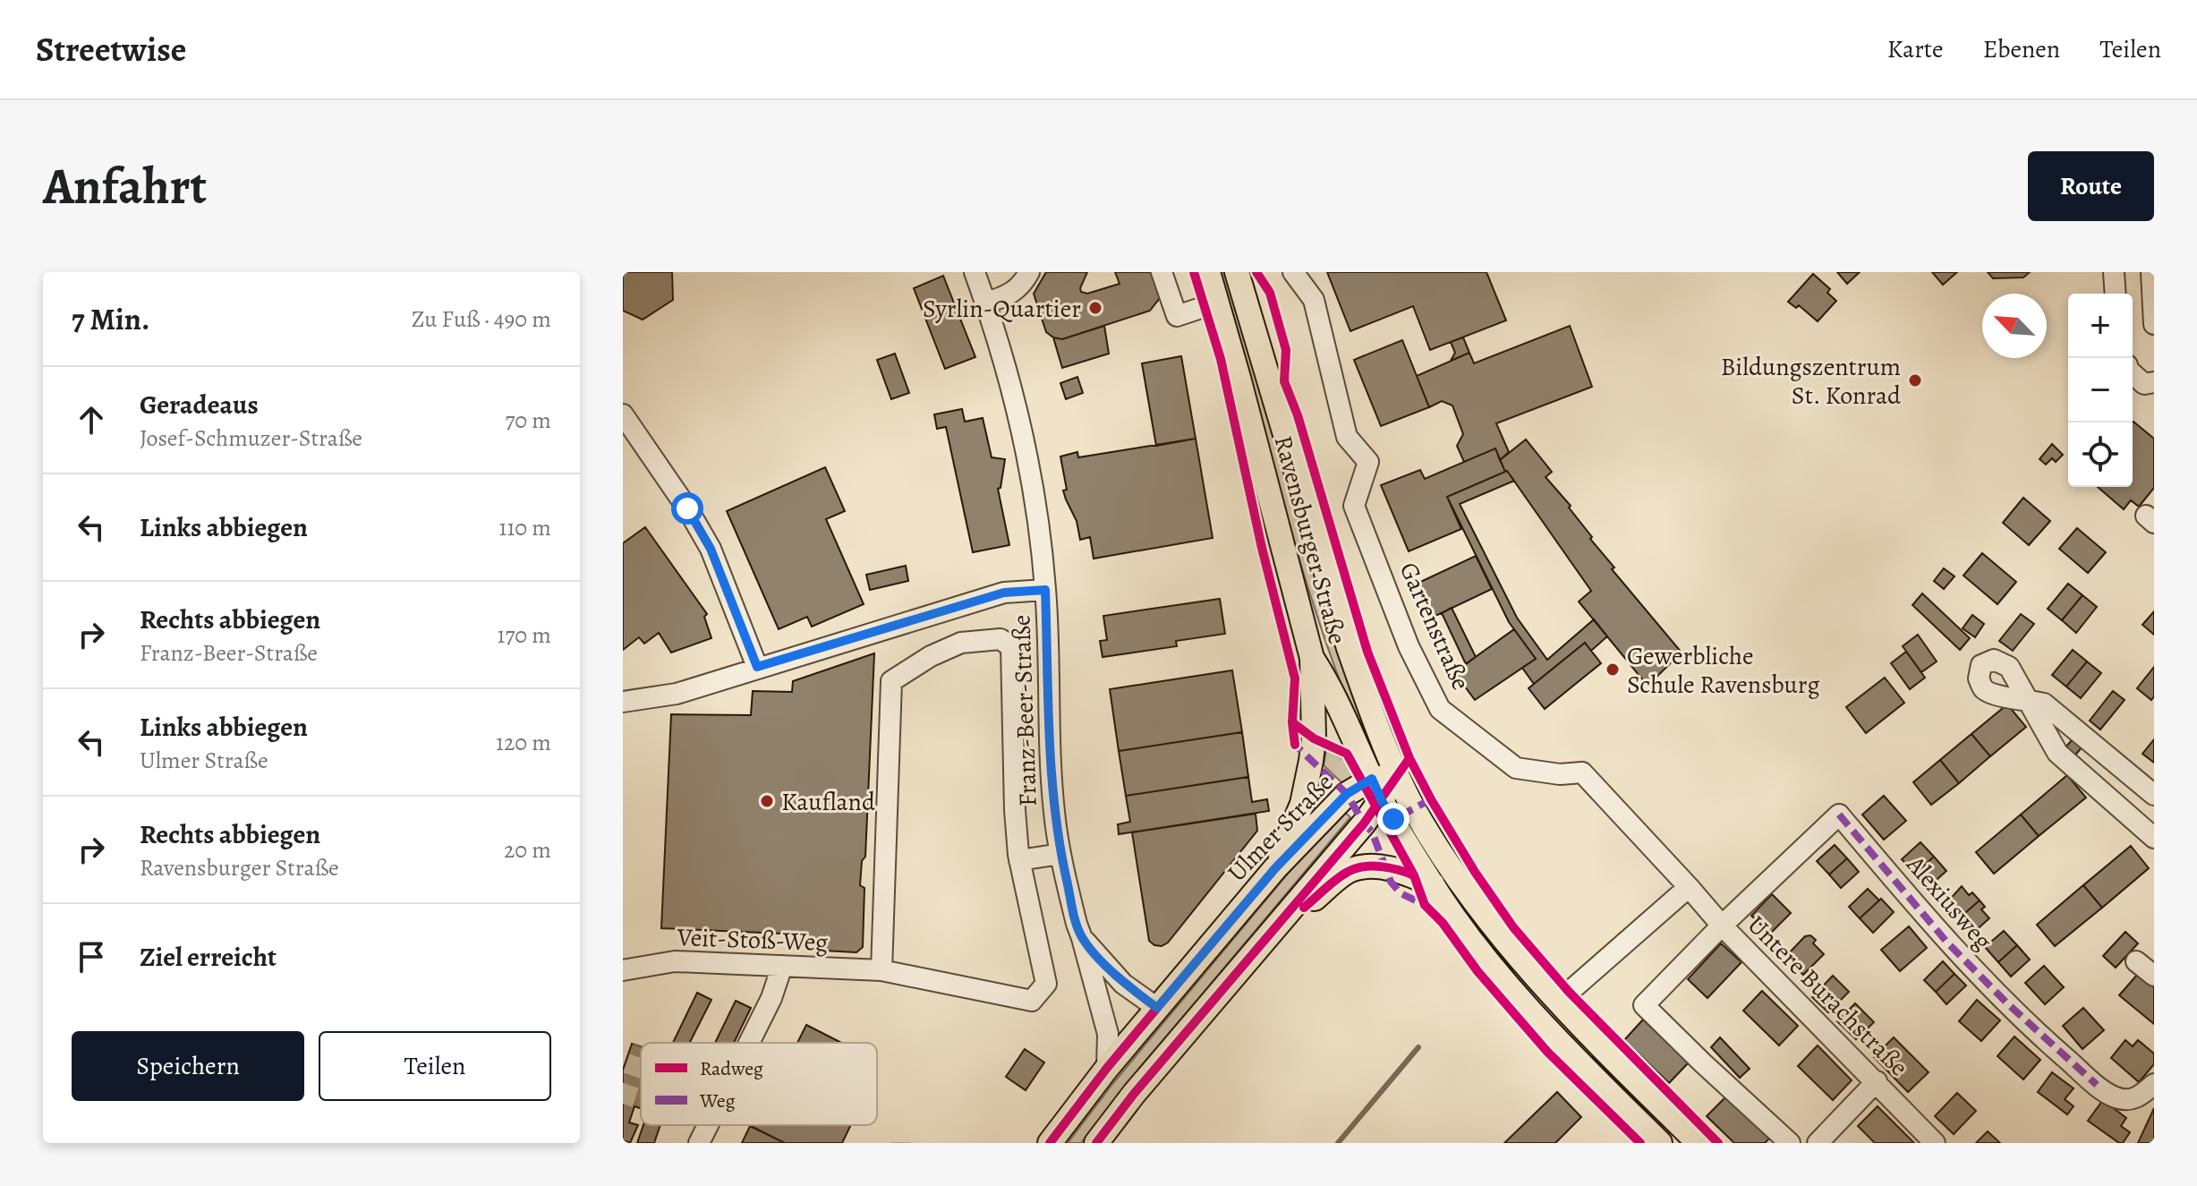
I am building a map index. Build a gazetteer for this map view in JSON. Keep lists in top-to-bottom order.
{
  "streets": {
    "main road": ["Ravensburger Straße", "Ulmer Straße"],
    "street": [
      "Gartenstraße",
      "Franz-Beer-Straße",
      "Alexiusweg",
      "Veit-Stoß-Weg",
      "Untere Burachstraße"
    ]
  },
  "crossings": [
    ["Ravensburger Straße", "Ulmer Straße"],
    ["Franz-Beer-Straße", "Ulmer Straße"],
    ["Alexiusweg", "Untere Burachstraße"]
  ],
  "places": [
    "Syrlin-Quartier",
    "Bildungszentrum St. Konrad",
    "Gewerbliche Schule Ravensburg",
    "Kaufland"
  ],
  "legend": ["Radweg", "Weg"],
  "north": "top left",
  "page": {
    "header": "Streetwise",
    "nav": ["Karte", "Ebenen", "Teilen"],
    "buttons": [
      "Route",
      ["Speichern", "Teilen"]
    ],
    "title": "Anfahrt",
    "heading": ["7 Min.", "Zu Fuß · 490 m"],
    "map_buttons": ["+", "−"],
    "list": [
      ["Geradeaus", "Josef-Schmuzer-Straße", "70 m"],
      ["Links abbiegen", "110 m"],
      ["Rechts abbiegen", "Franz-Beer-Straße", "170 m"],
      ["Links abbiegen", "Ulmer Straße", "120 m"],
      ["Rechts abbiegen", "Ravensburger Straße", "20 m"],
      "Ziel erreicht"
    ]
  }
}
